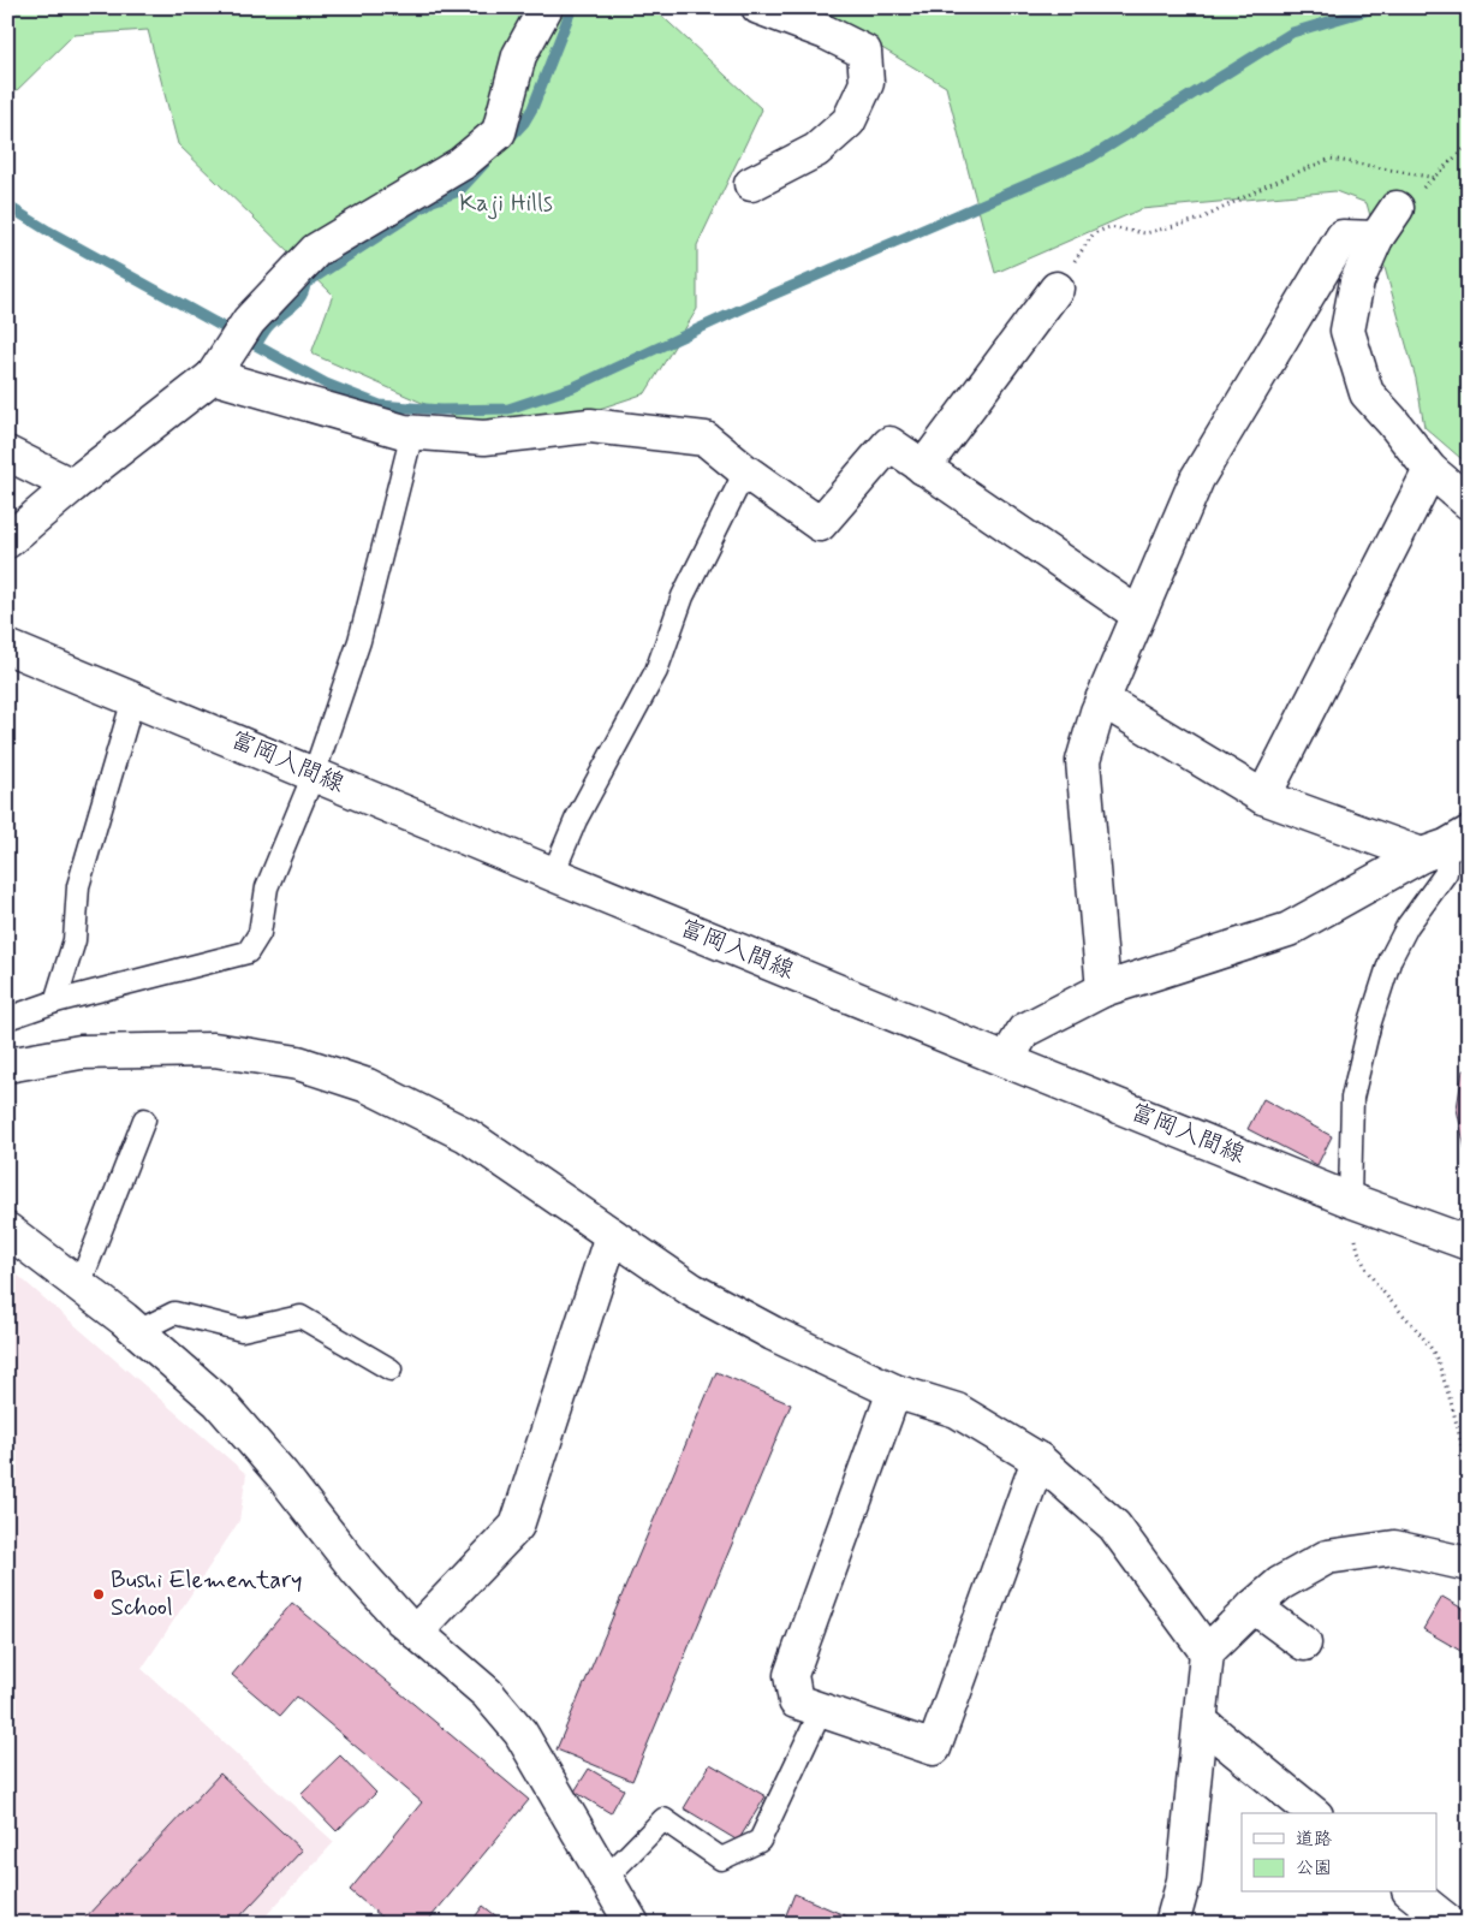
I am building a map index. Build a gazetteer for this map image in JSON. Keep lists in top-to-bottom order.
{
  "streets": {
    "street": ["富岡入間線"]
  },
  "parks": ["Kaji Hills"],
  "places": ["Bushi Elementary School"],
  "legend": ["道路", "公園"]
}
